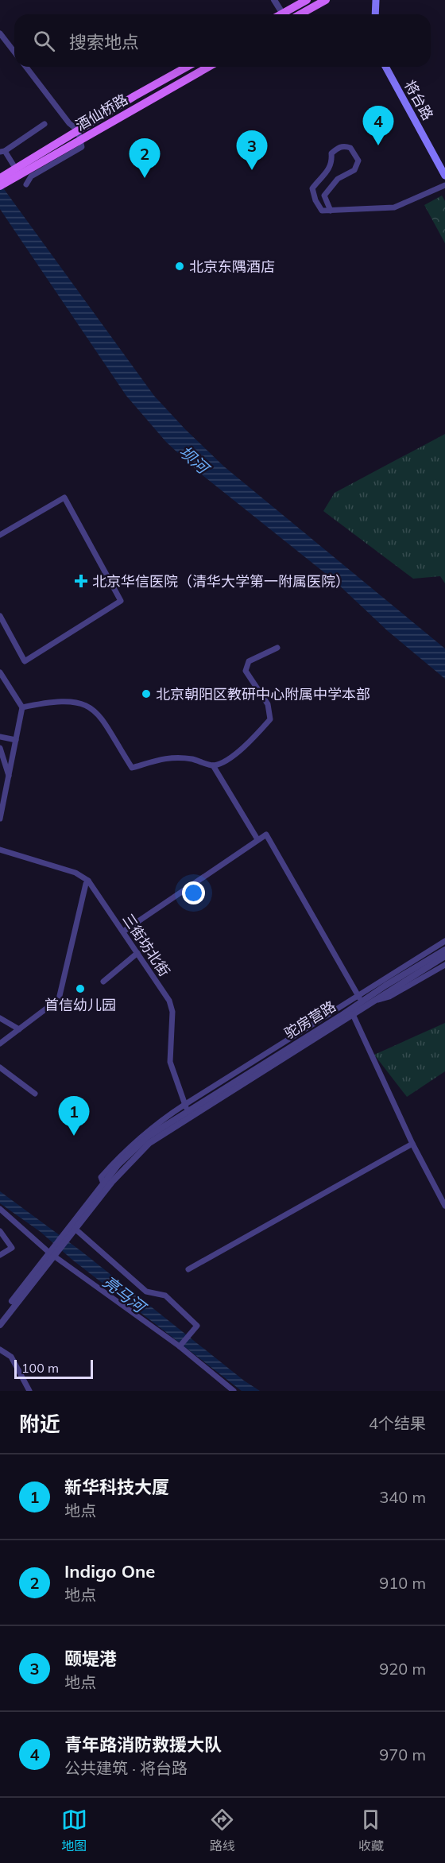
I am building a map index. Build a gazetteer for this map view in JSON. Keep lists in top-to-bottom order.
{
  "streets": {
    "main road": ["将台路", "酒仙桥路"],
    "street": ["三街坊北街", "驼房营路"]
  },
  "crossings": [
    ["三街坊北街", "驼房营路"]
  ],
  "water": ["坝河", "亮马河"],
  "places": {
    "other": ["北京东隅酒店", "北京朝阳区教研中心附属中学本部", "首信幼儿园"],
    "health": ["北京华信医院（清华大学第一附属医院）"]
  },
  "scale_bar": "100 m",
  "page": {
    "search": "搜索地点",
    "pins": [
      "4",
      "3",
      "2",
      "1"
    ],
    "scale": "100 m",
    "heading": ["附近", "4个结果"],
    "list": [
      {
        "mark": "1",
        "name": "新华科技大厦",
        "note": "地点",
        "value": "340 m"
      },
      {
        "mark": "2",
        "name": "Indigo One",
        "note": "地点",
        "value": "910 m"
      },
      {
        "mark": "3",
        "name": "颐堤港",
        "note": "地点",
        "value": "920 m"
      },
      {
        "mark": "4",
        "name": "青年路消防救援大队",
        "note": "公共建筑 · 将台路",
        "value": "970 m"
      }
    ],
    "nav": ["地图", "路线", "收藏"]
  }
}
